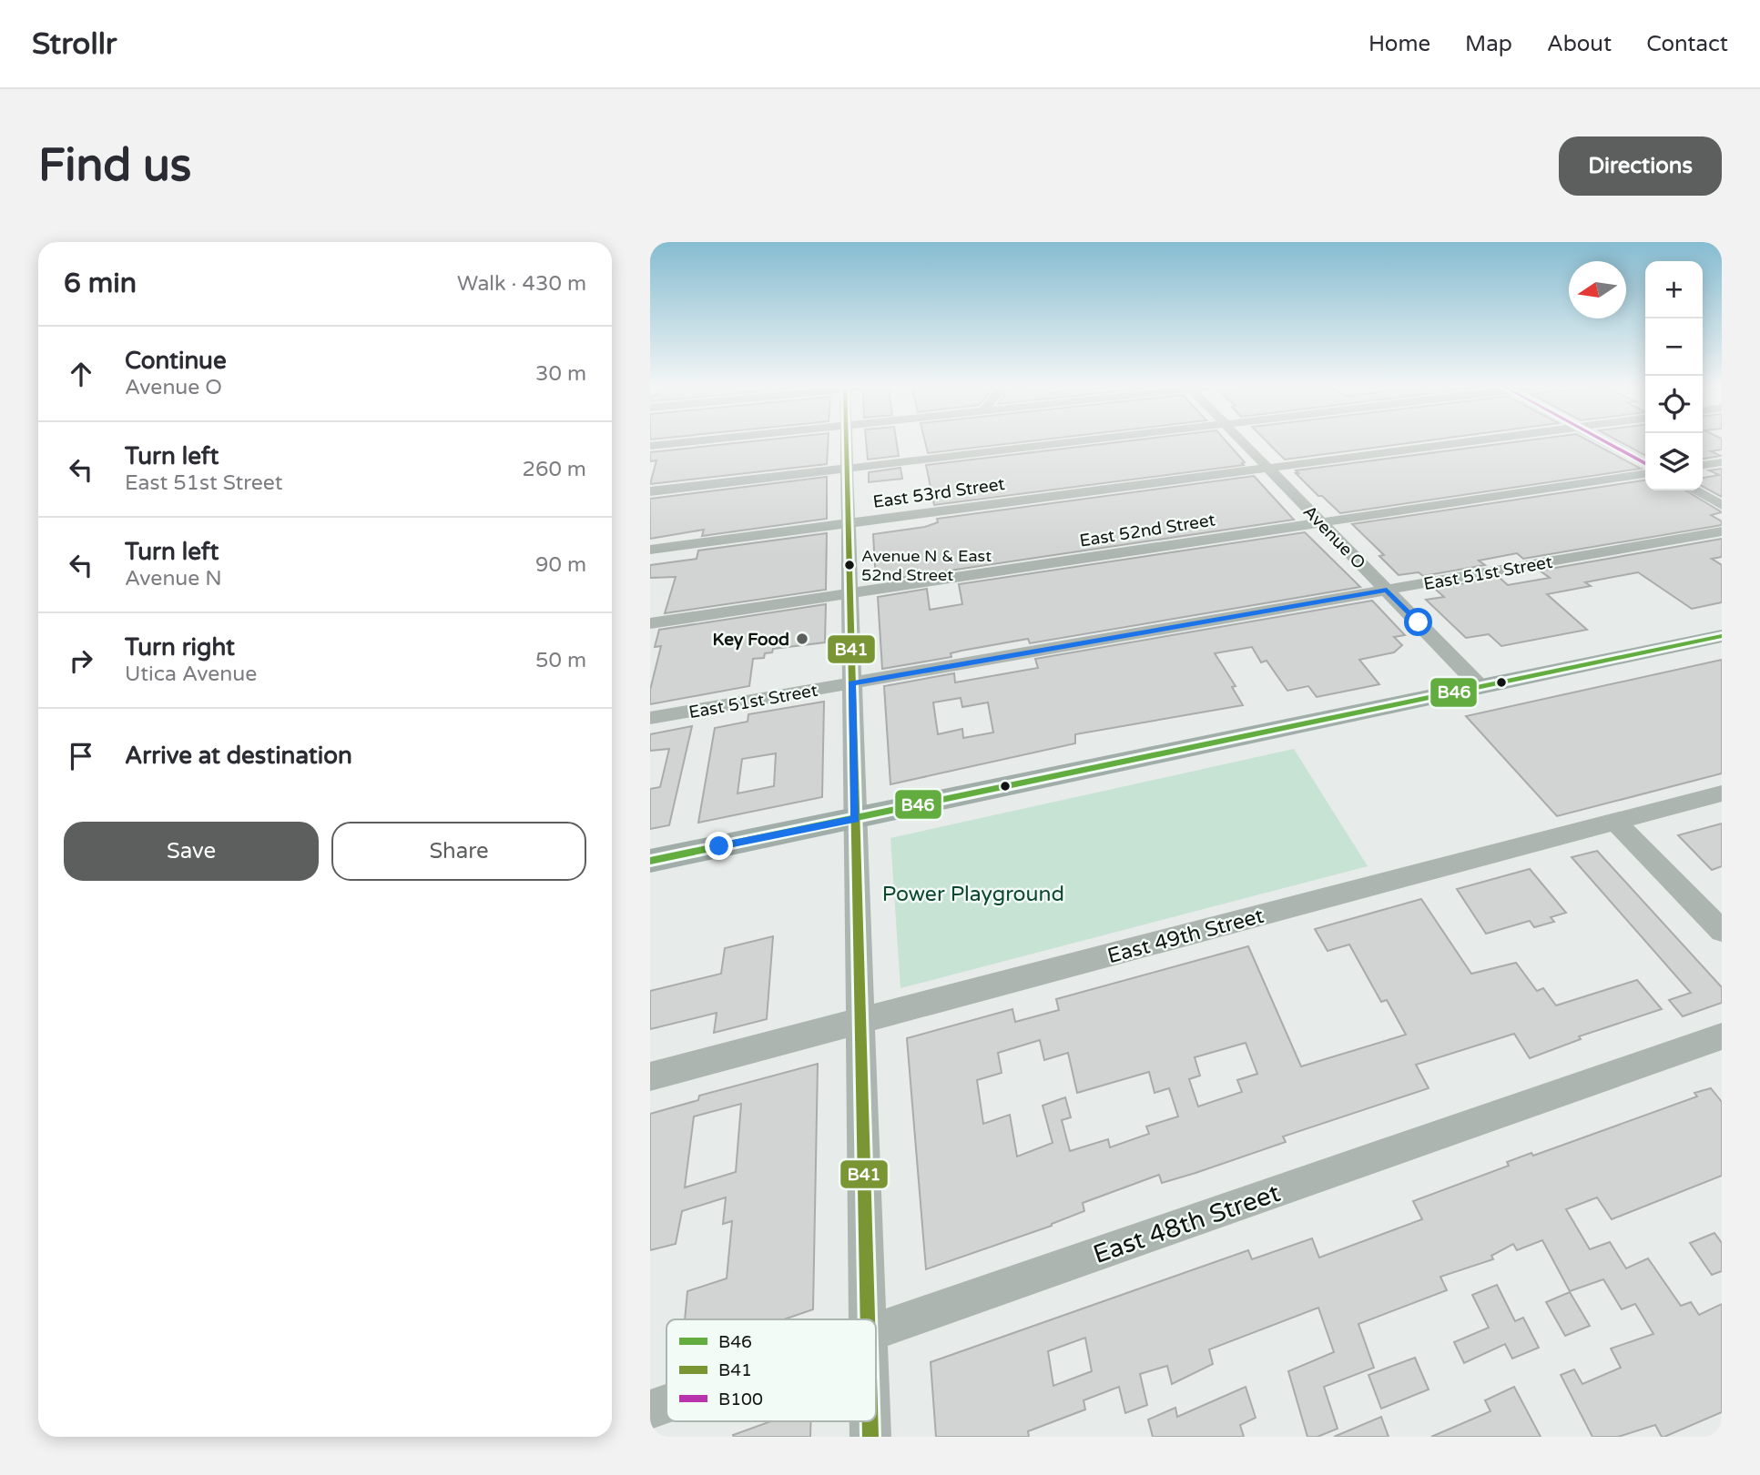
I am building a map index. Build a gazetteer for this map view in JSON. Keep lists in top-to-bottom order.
{
  "streets": {
    "street": [
      "East 53rd Street",
      "East 52nd Street",
      "Avenue O",
      "East 51st Street",
      "East 49th Street",
      "East 48th Street"
    ]
  },
  "crossings": [
    ["East 53rd Street", "Avenue O"],
    ["East 52nd Street", "Avenue O"],
    ["Avenue O", "East 51st Street"]
  ],
  "parks": ["Power Playground"],
  "places": ["Avenue N & East 52nd Street", "Key Food"],
  "lines": ["transit line B41", "transit line B100", "transit line B46"],
  "legend": ["B46", "B41", "B100"],
  "north": "left",
  "page": {
    "header": "Strollr",
    "nav": [
      "Home",
      "Map",
      "About",
      "Contact"
    ],
    "buttons": [
      "Directions",
      ["Save", "Share"]
    ],
    "title": "Find us",
    "heading": ["6 min", "Walk · 430 m"],
    "map_buttons": ["+", "−"],
    "list": [
      ["Continue", "Avenue O", "30 m"],
      ["Turn left", "East 51st Street", "260 m"],
      ["Turn left", "Avenue N", "90 m"],
      ["Turn right", "Utica Avenue", "50 m"],
      "Arrive at destination"
    ]
  }
}
